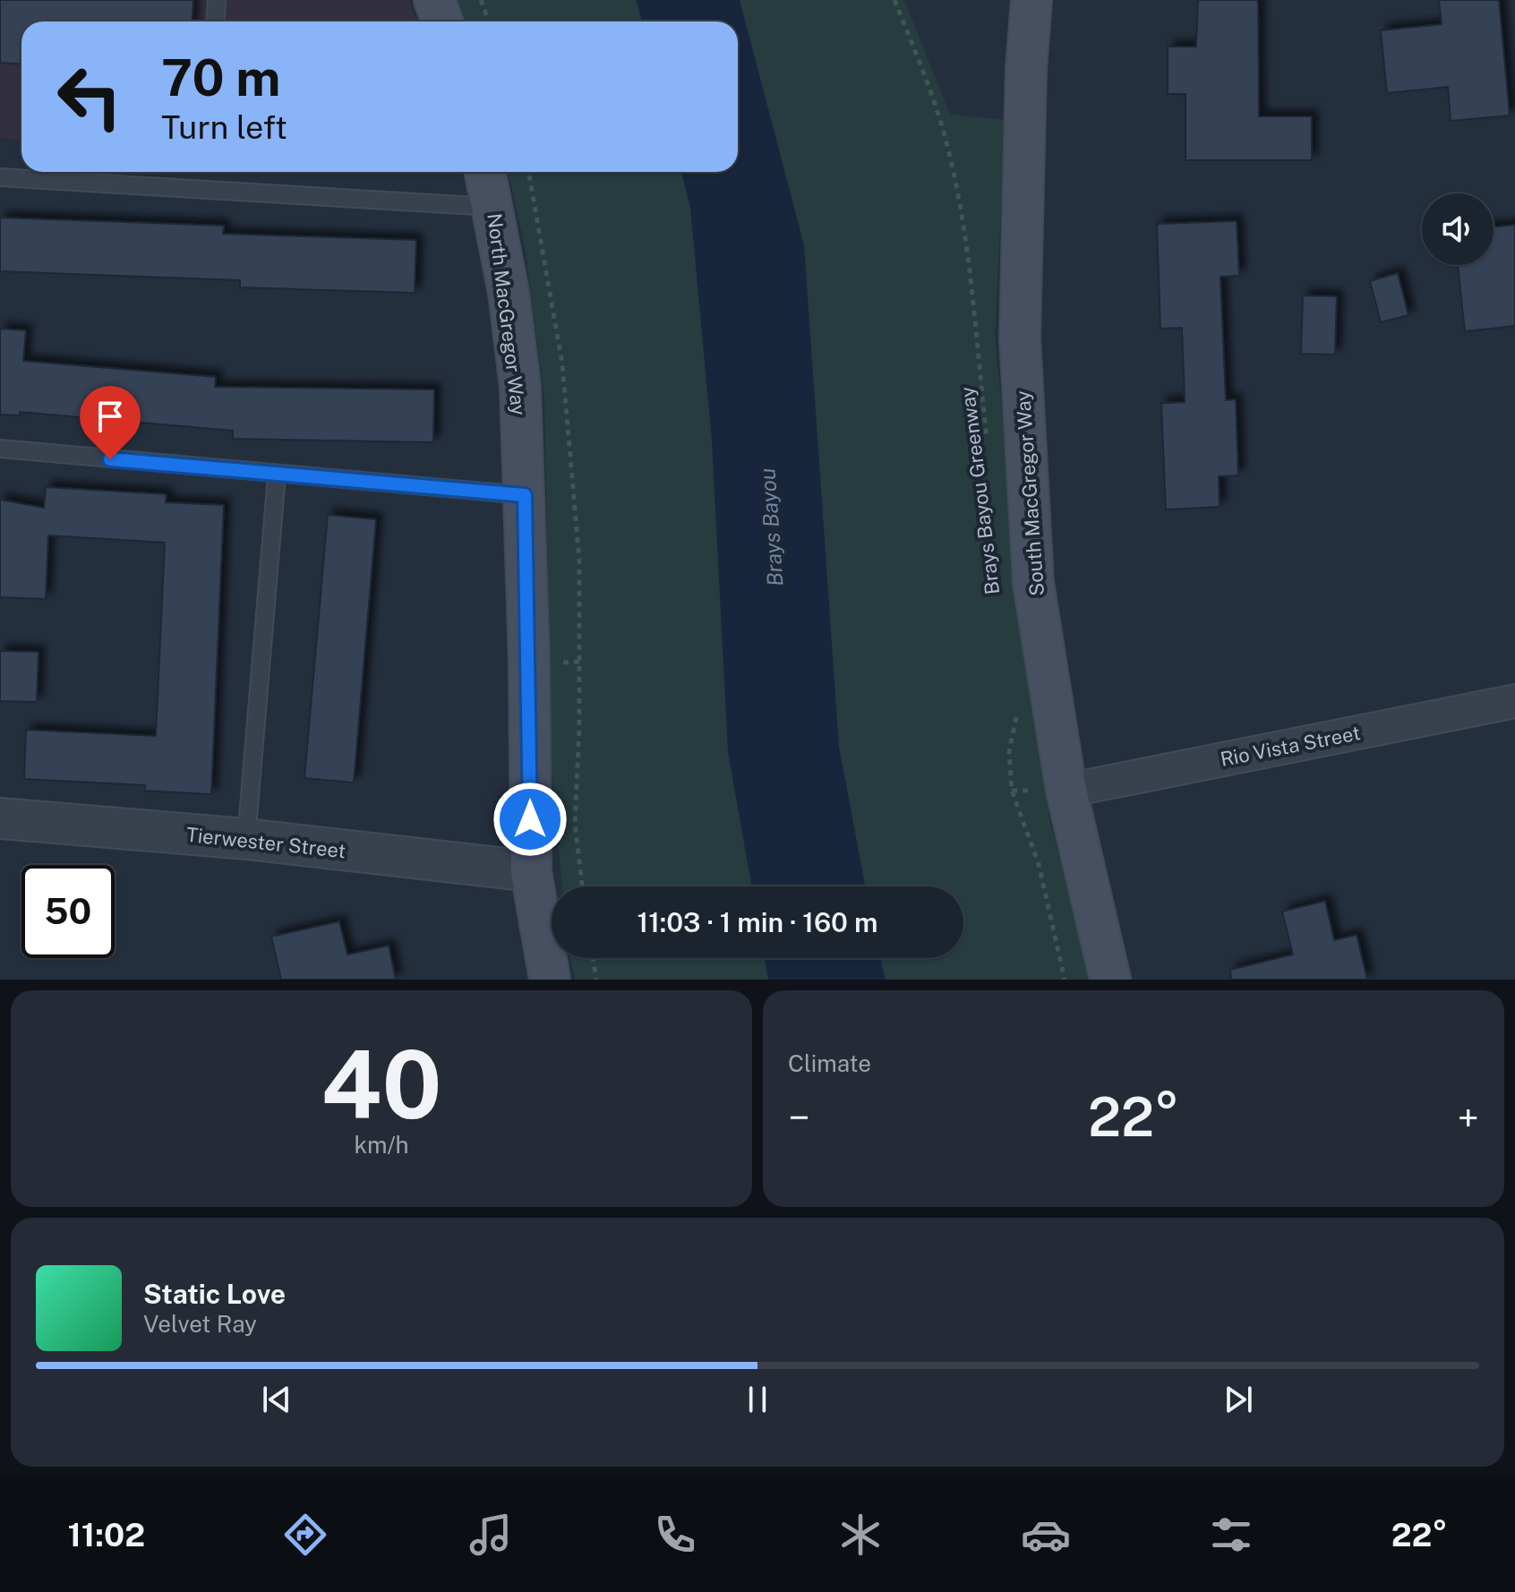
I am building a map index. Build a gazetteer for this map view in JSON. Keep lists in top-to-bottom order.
{
  "streets": {
    "main road": ["North MacGregor Way", "South MacGregor Way"],
    "street": ["Rio Vista Street", "Tierwester Street"],
    "path": ["Brays Bayou Greenway"]
  },
  "crossings": [
    ["North MacGregor Way", "Tierwester Street"],
    ["South MacGregor Way", "Rio Vista Street"]
  ],
  "water": ["Brays Bayou"],
  "page": {
    "turn": ["70 m", "Turn left"],
    "limit": "50",
    "trip": "11:03 · 1 min · 160 m",
    "tile": [
      ["40", "km/h"],
      "Climate"
    ],
    "heat": ["−", "22°", "+"],
    "song": ["Static Love", "Velvet Ray"],
    "tabs": ["11:02", "22°"]
  }
}
